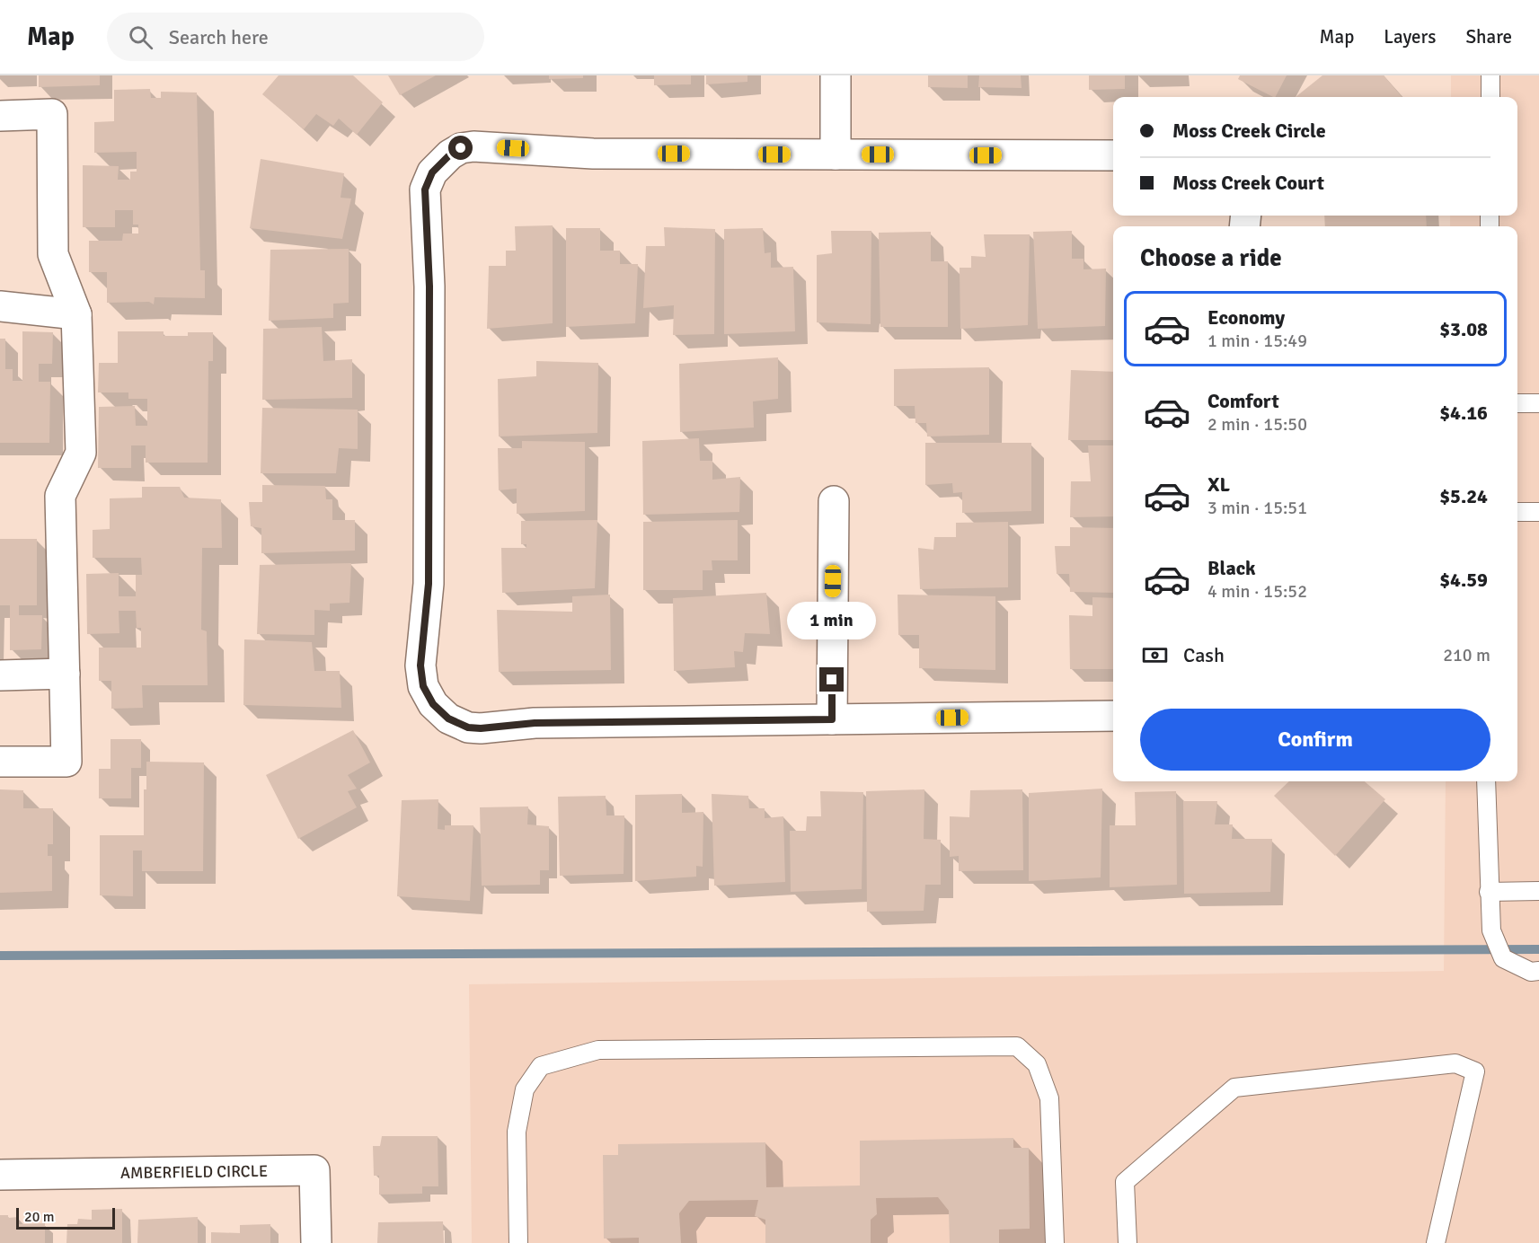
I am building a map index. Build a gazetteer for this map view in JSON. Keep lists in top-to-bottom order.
{
  "streets": {
    "street": ["AMBERFIELD CIRCLE"]
  },
  "scale_bar": "20 m",
  "page": {
    "header": "Map",
    "search": "Search here",
    "nav": ["Map", "Layers", "Share"],
    "banner": ["Moss Creek Circle", "Moss Creek Court"],
    "heading": "Choose a ride",
    "list": [
      {
        "name": "Economy",
        "note": "1 min · 15:49",
        "value": "$3.08"
      },
      {
        "name": "Comfort",
        "note": "2 min · 15:50",
        "value": "$4.16"
      },
      {
        "name": "XL",
        "note": "3 min · 15:51",
        "value": "$5.24"
      },
      {
        "name": "Black",
        "note": "4 min · 15:52",
        "value": "$4.59"
      }
    ],
    "bubble": "1 min",
    "pay": ["Cash", "210 m"],
    "buttons": "Confirm",
    "scale": "20 m"
  }
}
